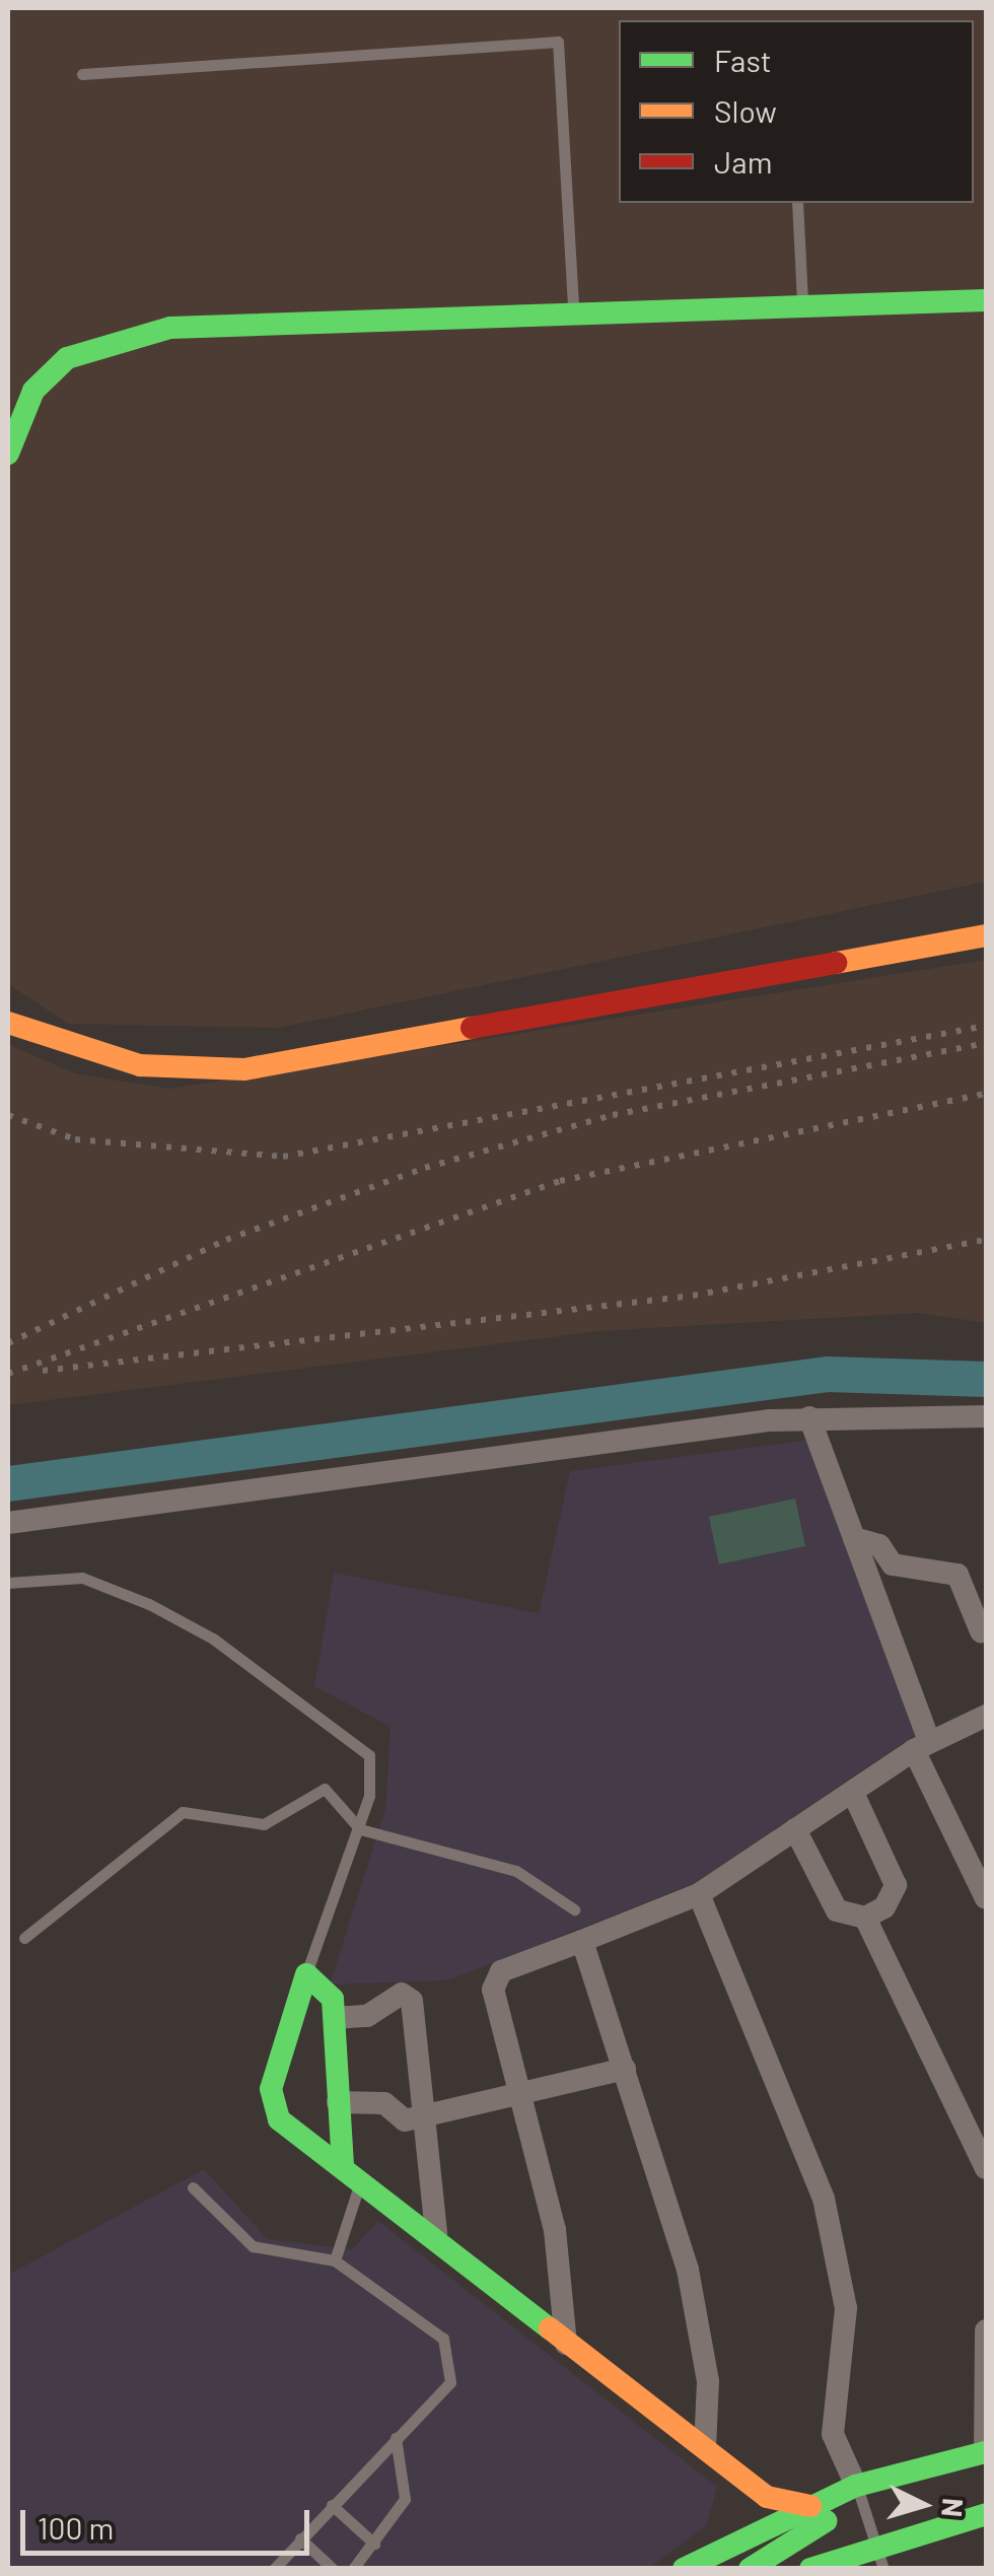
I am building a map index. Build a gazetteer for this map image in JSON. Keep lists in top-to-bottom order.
{
  "legend": ["Fast", "Slow", "Jam"],
  "scale_bar": "100 m",
  "north": "right"
}
